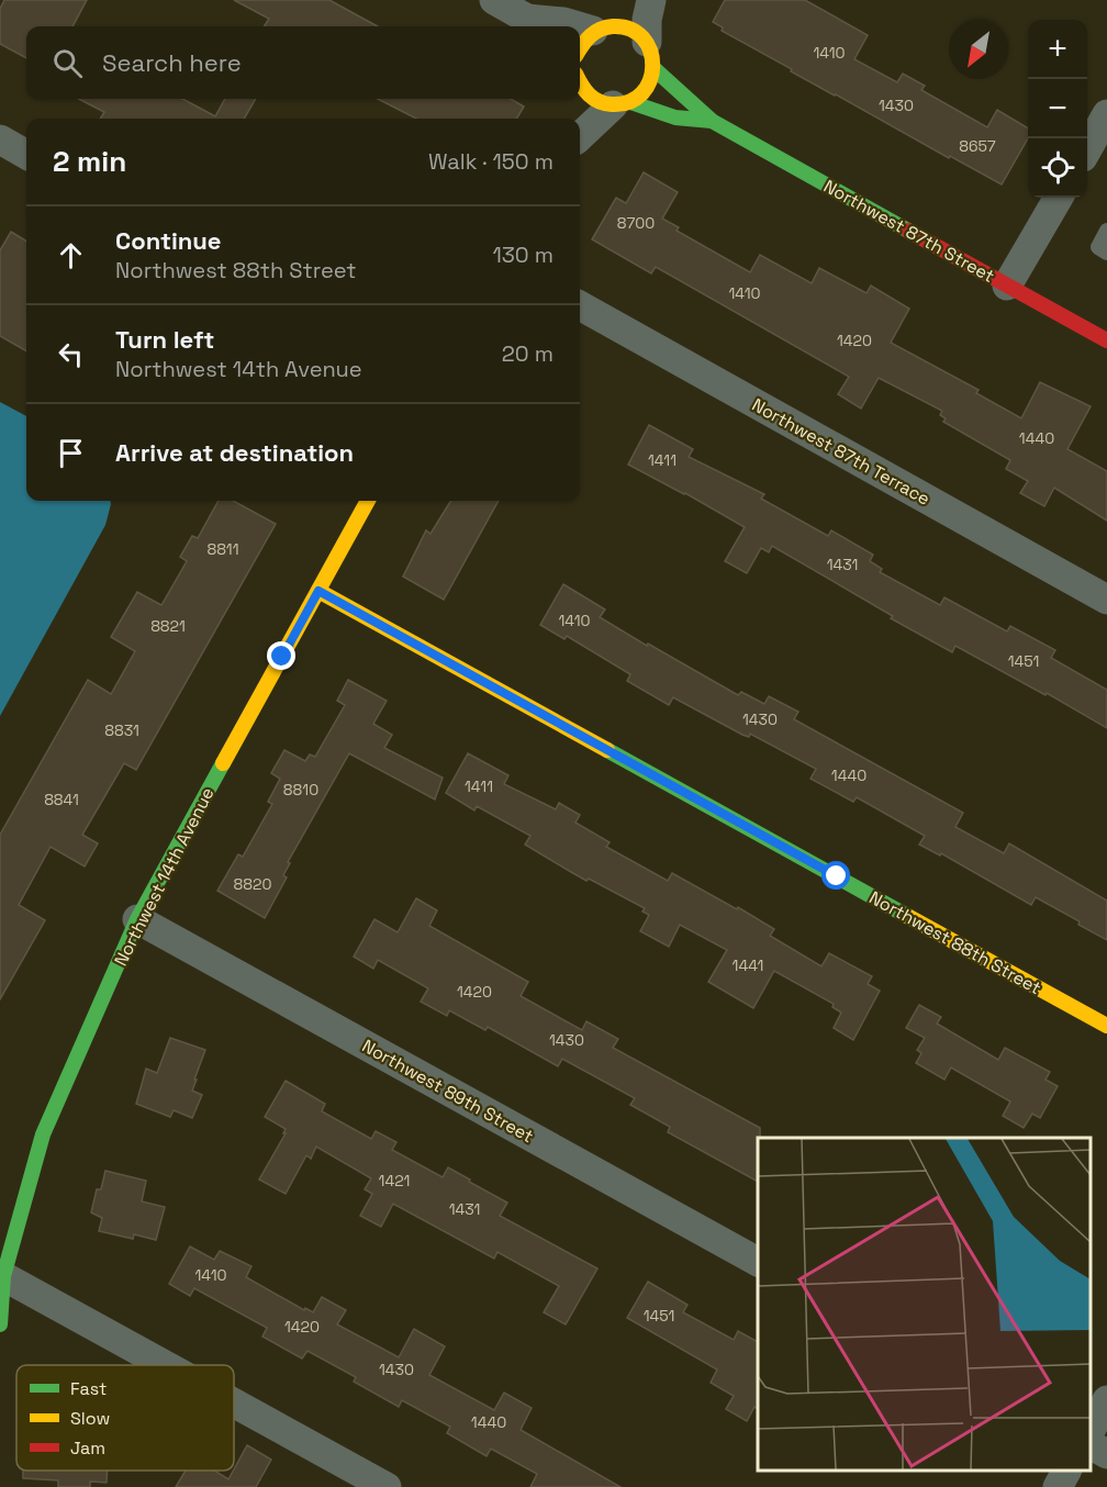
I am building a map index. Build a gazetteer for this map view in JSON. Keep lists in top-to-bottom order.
{
  "streets": {
    "street": [
      "Northwest 87th Street",
      "Northwest 87th Terrace",
      "Northwest 14th Avenue",
      "Northwest 88th Street",
      "Northwest 89th Street"
    ]
  },
  "crossings": [
    ["Northwest 14th Avenue", "Northwest 88th Street"],
    ["Northwest 14th Avenue", "Northwest 89th Street"]
  ],
  "house_numbers": [
    "1410",
    "1430",
    "8657",
    "8700",
    "1410",
    "1420",
    "1440",
    "1411",
    "8811",
    "1431",
    "1410",
    "8821",
    "1451",
    "1430",
    "8831",
    "1440",
    "1411",
    "8810",
    "8841",
    "8820",
    "1441",
    "1420",
    "1430",
    "1421",
    "1431",
    "1410",
    "1451",
    "1420",
    "1430",
    "1440"
  ],
  "legend": ["Fast", "Slow", "Jam"],
  "north": "bottom left",
  "page": {
    "map_buttons": ["+", "−"],
    "search": "Search here",
    "heading": ["2 min", "Walk · 150 m"],
    "list": [
      ["Continue", "Northwest 88th Street", "130 m"],
      ["Turn left", "Northwest 14th Avenue", "20 m"],
      "Arrive at destination"
    ]
  }
}
